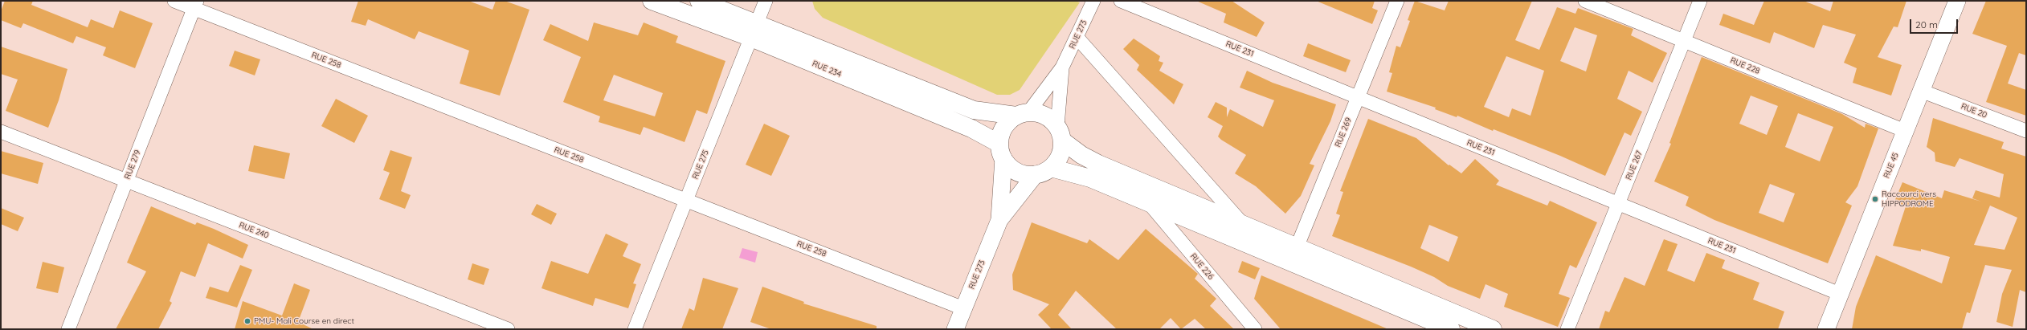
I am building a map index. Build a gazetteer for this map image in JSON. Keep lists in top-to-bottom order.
{
  "streets": {
    "main road": ["RUE 234"],
    "street": [
      "RUE 273",
      "RUE 231",
      "RUE 258",
      "RUE 228",
      "RUE 20",
      "RUE 269",
      "RUE 279",
      "RUE 275",
      "RUE 267",
      "RUE 45",
      "RUE 240",
      "RUE 226"
    ]
  },
  "crossings": [
    ["RUE 273", "RUE 258"],
    ["RUE 273", "RUE 234"],
    ["RUE 231", "RUE 269"],
    ["RUE 231", "RUE 267"],
    ["RUE 231", "RUE 45"],
    ["RUE 258", "RUE 279"],
    ["RUE 258", "RUE 275"],
    ["RUE 228", "RUE 267"],
    ["RUE 228", "RUE 45"],
    ["RUE 234", "RUE 275"],
    ["RUE 20", "RUE 45"],
    ["RUE 279", "RUE 240"]
  ],
  "places": ["Raccourci vers HIPPODROME", "PMU- Mali Course en direct"],
  "scale_bar": "20 m"
}
